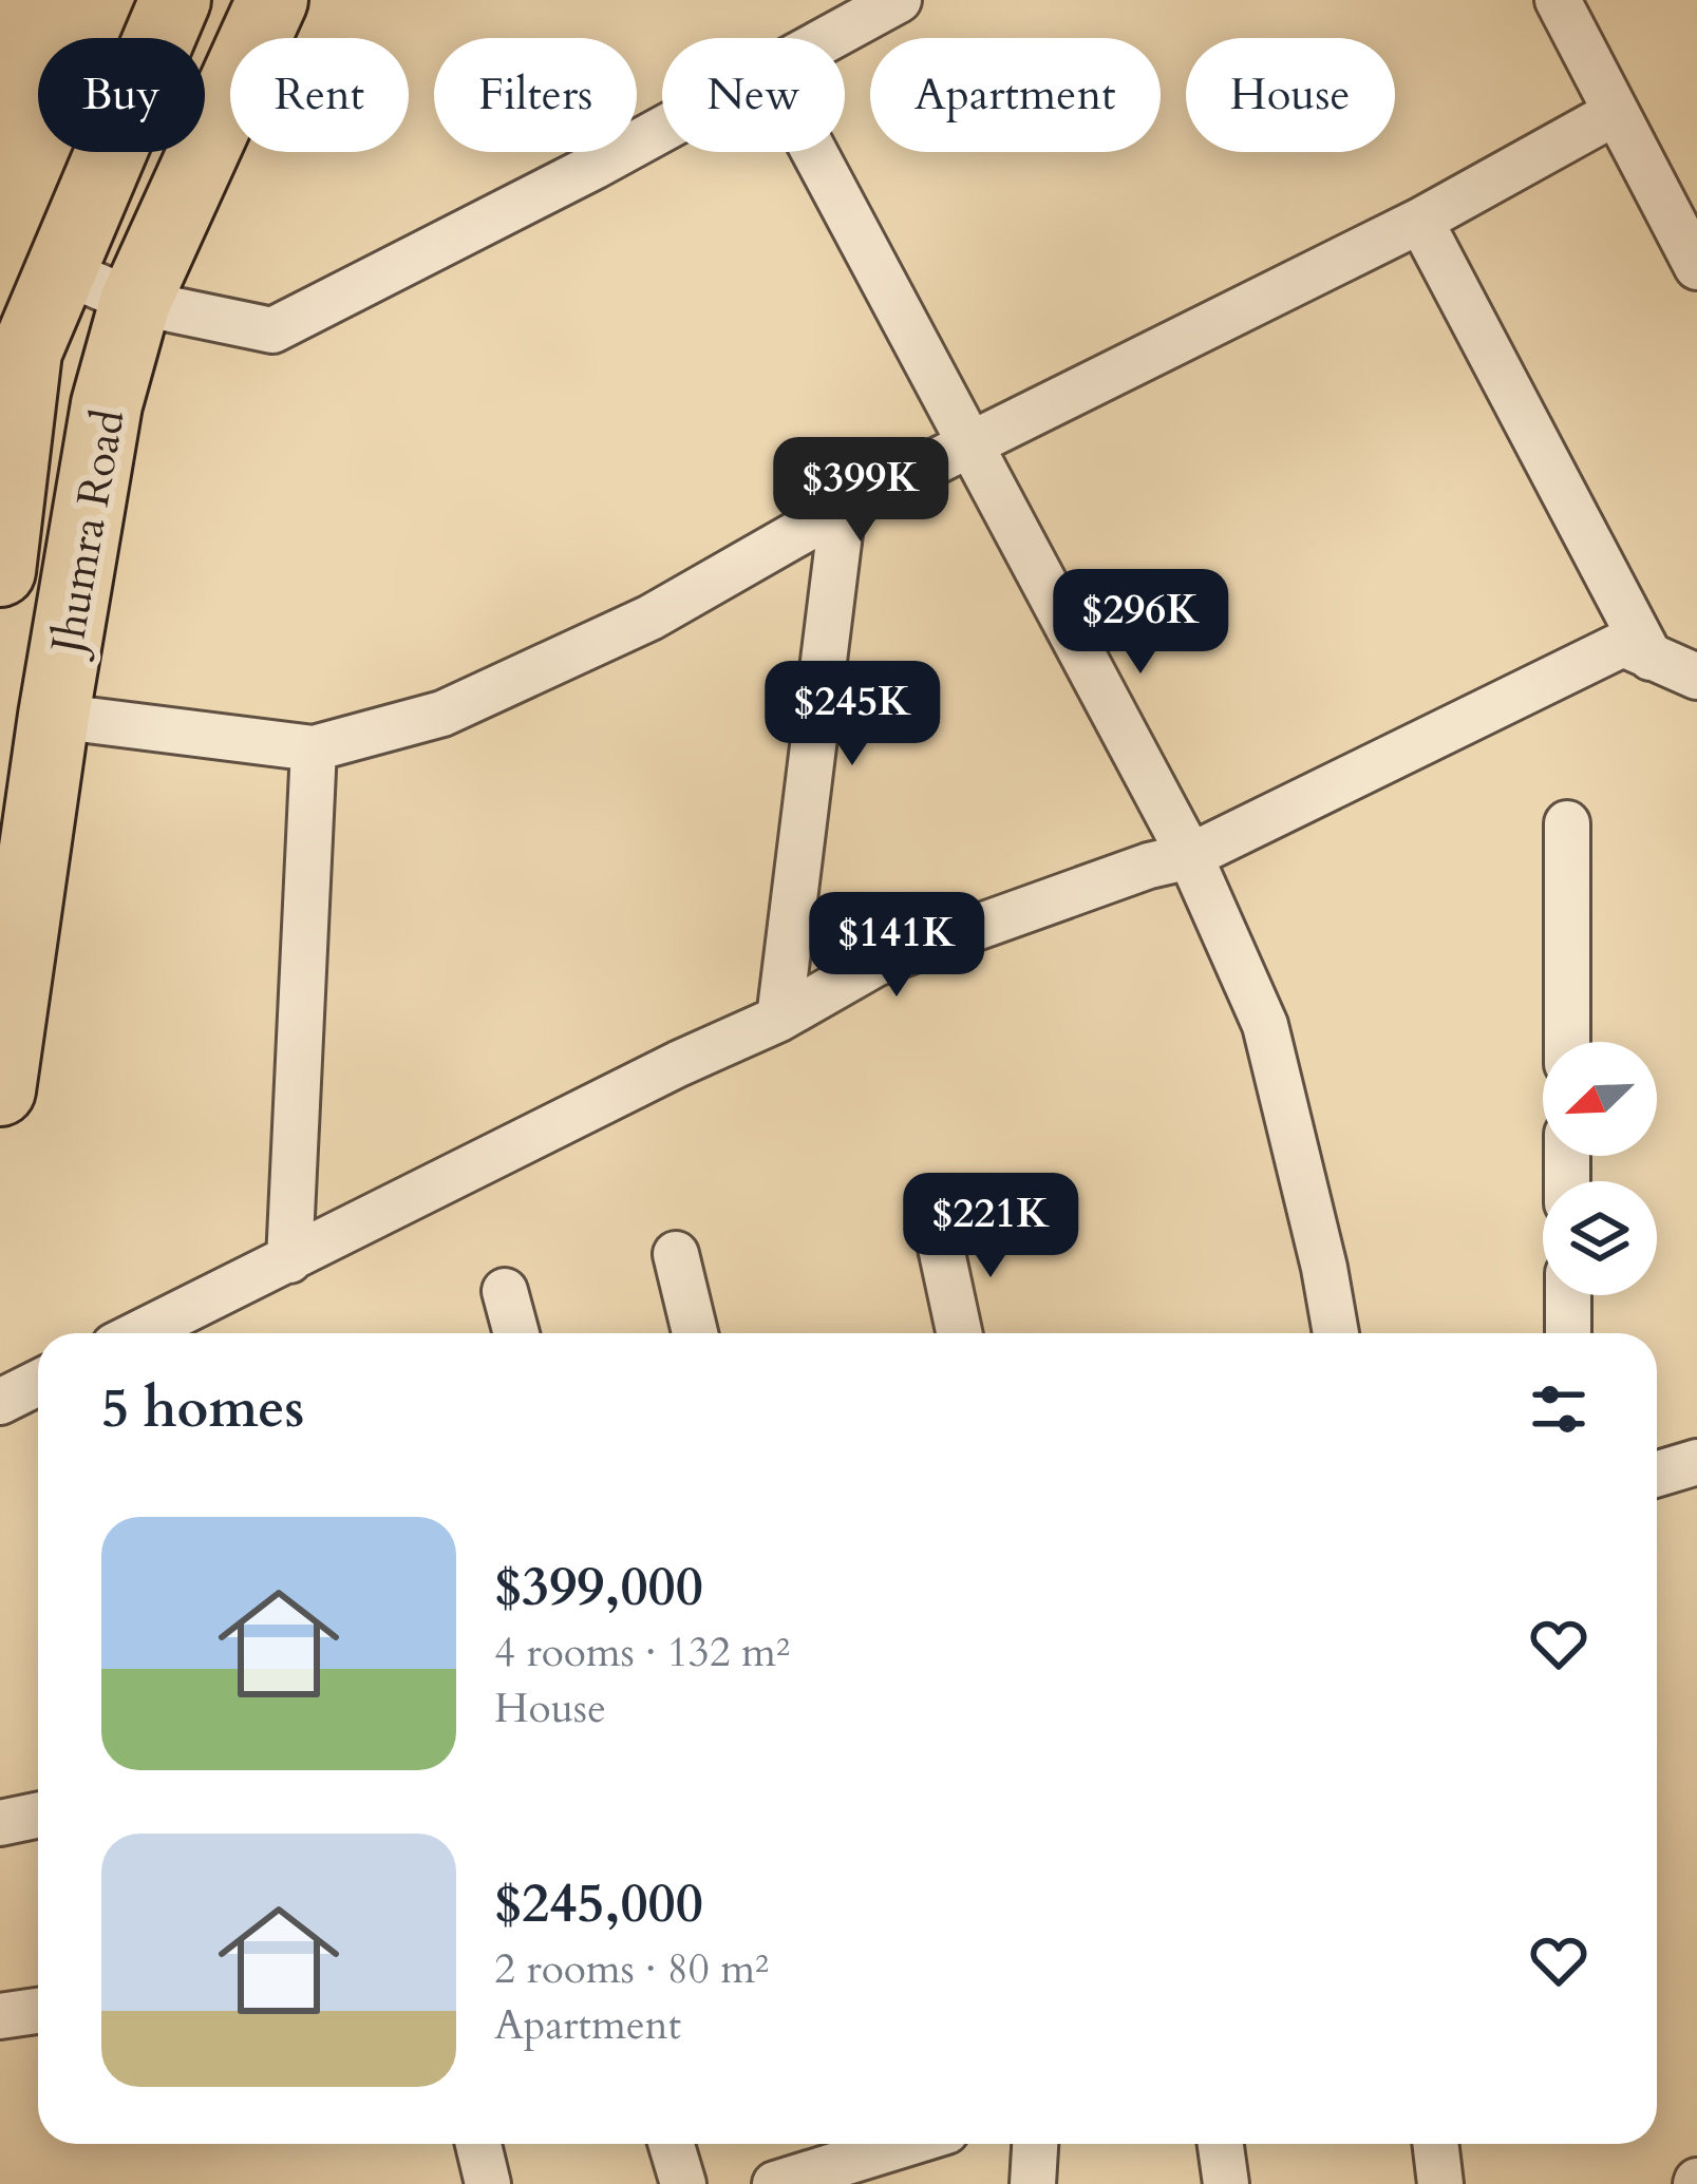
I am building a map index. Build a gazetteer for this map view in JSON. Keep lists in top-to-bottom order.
{
  "streets": {
    "main road": ["Jhumra Road"]
  },
  "north": "bottom left",
  "page": {
    "chip": [
      "Buy",
      "Rent",
      "Filters",
      "New",
      "Apartment",
      "House"
    ],
    "price": [
      "$399K",
      "$296K",
      "$245K",
      "$141K",
      "$221K"
    ],
    "heading": "5 homes",
    "list": [
      {
        "name": "$399,000",
        "note": "4 rooms · 132 m² · House"
      },
      {
        "name": "$245,000",
        "note": "2 rooms · 80 m² · Apartment"
      }
    ]
  }
}
